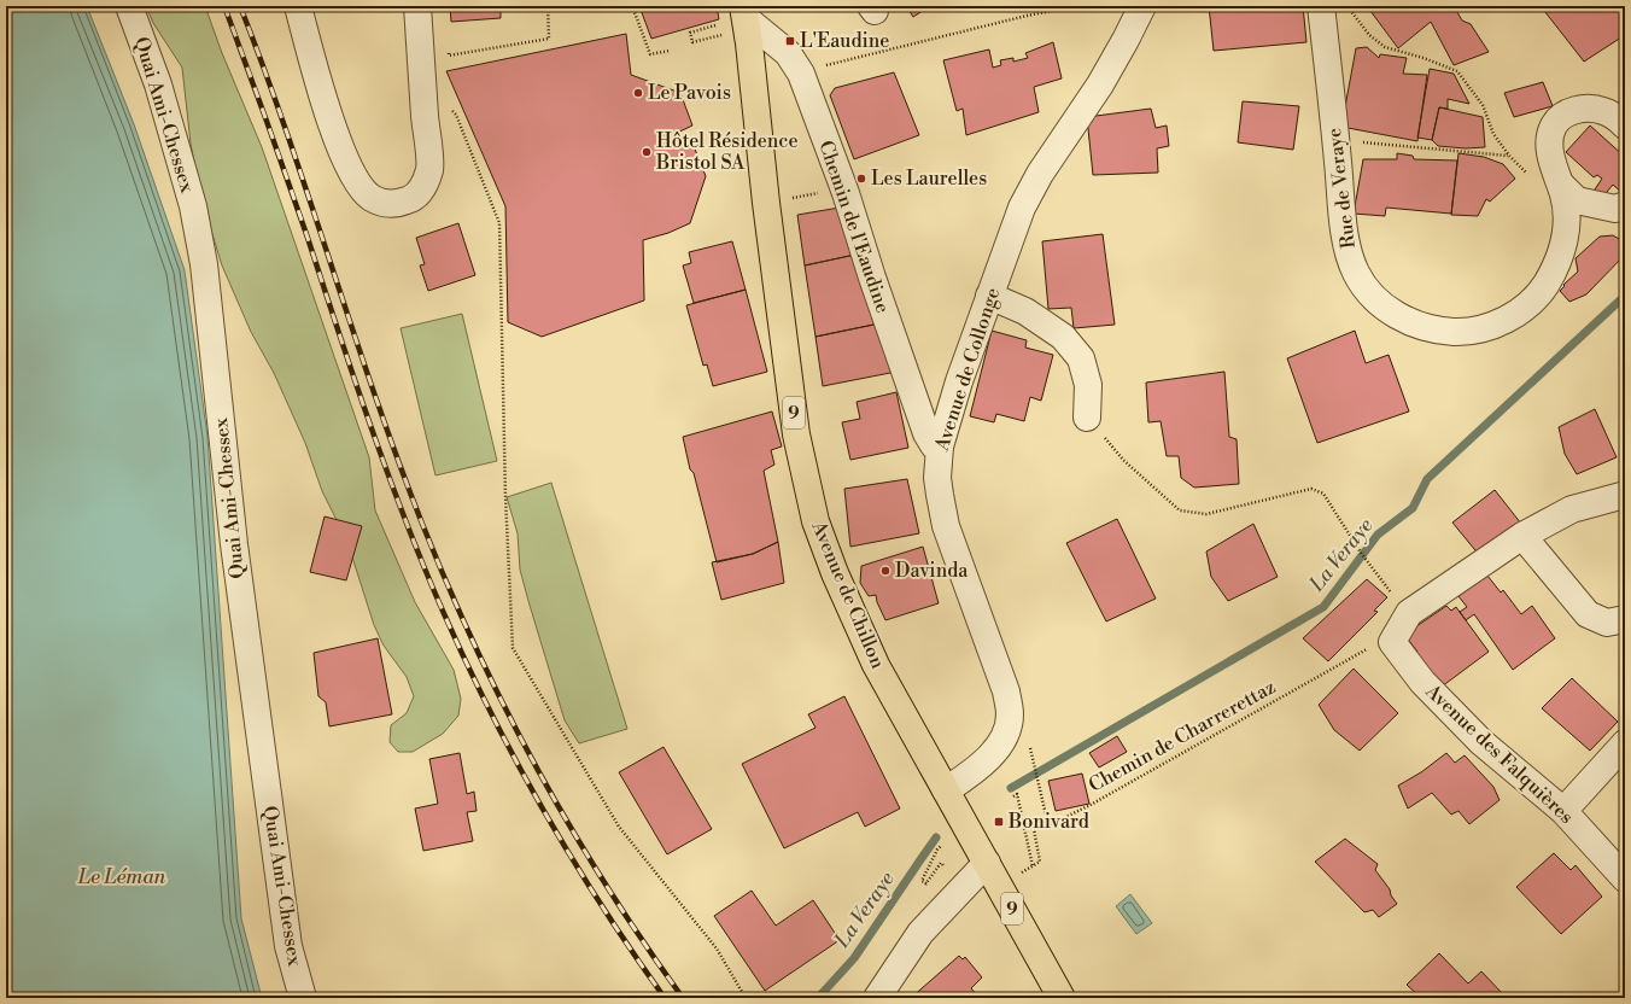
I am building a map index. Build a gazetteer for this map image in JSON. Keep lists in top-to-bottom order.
{
  "streets": {
    "main road": ["9", "Avenue de Chillon"],
    "street": [
      "Quai Ami-Chessex",
      "Rue de Veraye",
      "Chemin de l'Eaudine",
      "Avenue de Collonge",
      "Avenue des Falquières"
    ],
    "path": ["Chemin de Charrerettaz"]
  },
  "crossings": [
    ["Chemin de l'Eaudine", "Avenue de Collonge"],
    ["Chemin de l'Eaudine", "Avenue de Chillon"],
    ["Avenue de Collonge", "Avenue de Chillon"]
  ],
  "water": ["La Veraye", "Le Léman"],
  "places": {
    "transit": ["L'Eaudine", "Bonivard"],
    "other": [
      "Le Pavois",
      "Hôtel Résidence Bristol SA",
      "Les Laurelles",
      "Davinda"
    ]
  }
}
